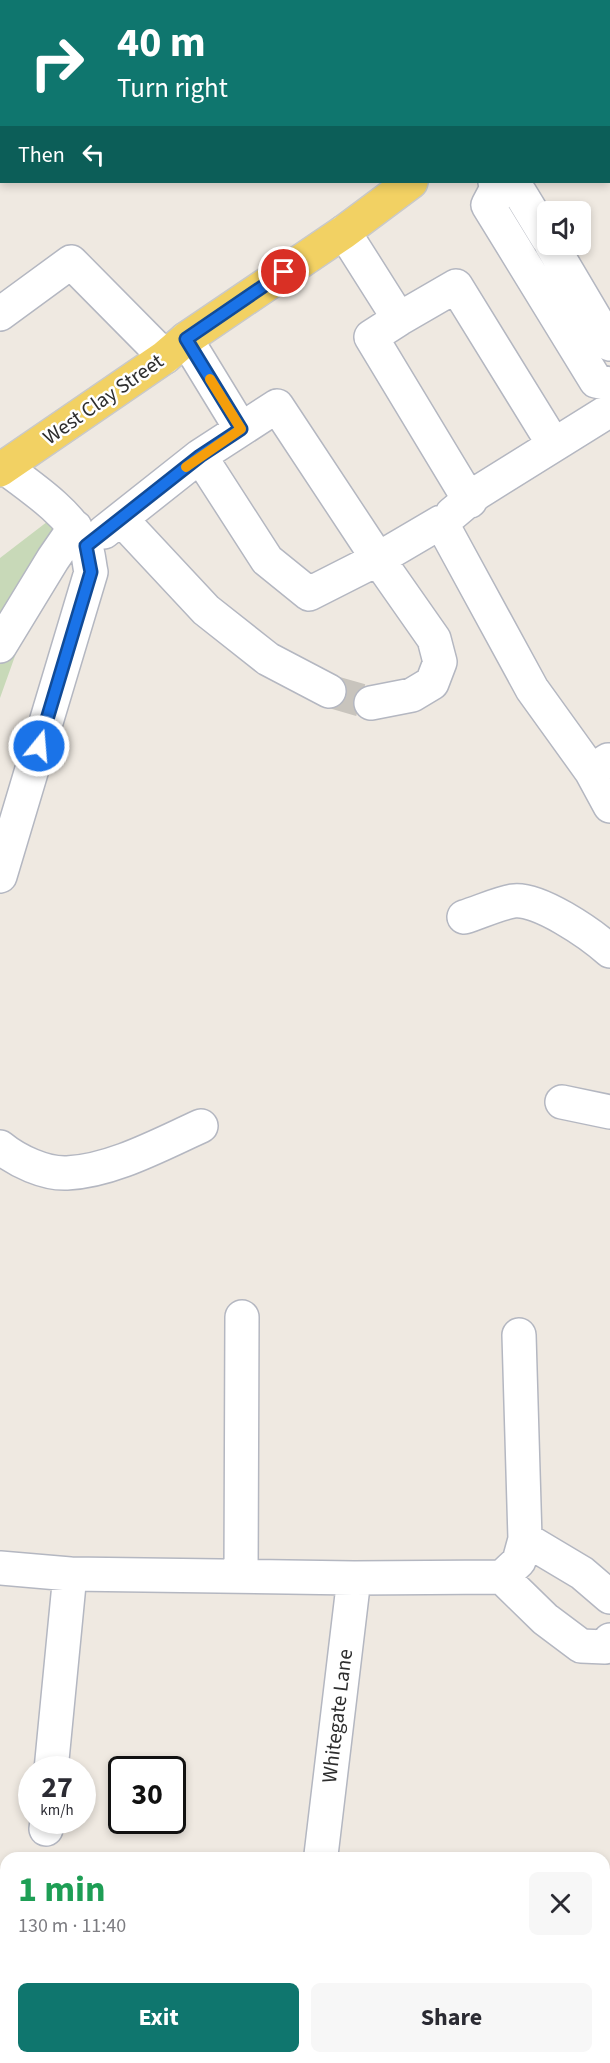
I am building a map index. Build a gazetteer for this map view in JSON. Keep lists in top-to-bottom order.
{
  "streets": {
    "main road": ["West Clay Street"],
    "street": ["Whitegate Lane"]
  },
  "page": {
    "turn": ["40 m", "Turn right"],
    "then": "Then",
    "speed": "27 km/h",
    "limit": "30",
    "heading": ["1 min", "130 m · 11:40"],
    "buttons": ["Exit", "Share"]
  }
}
